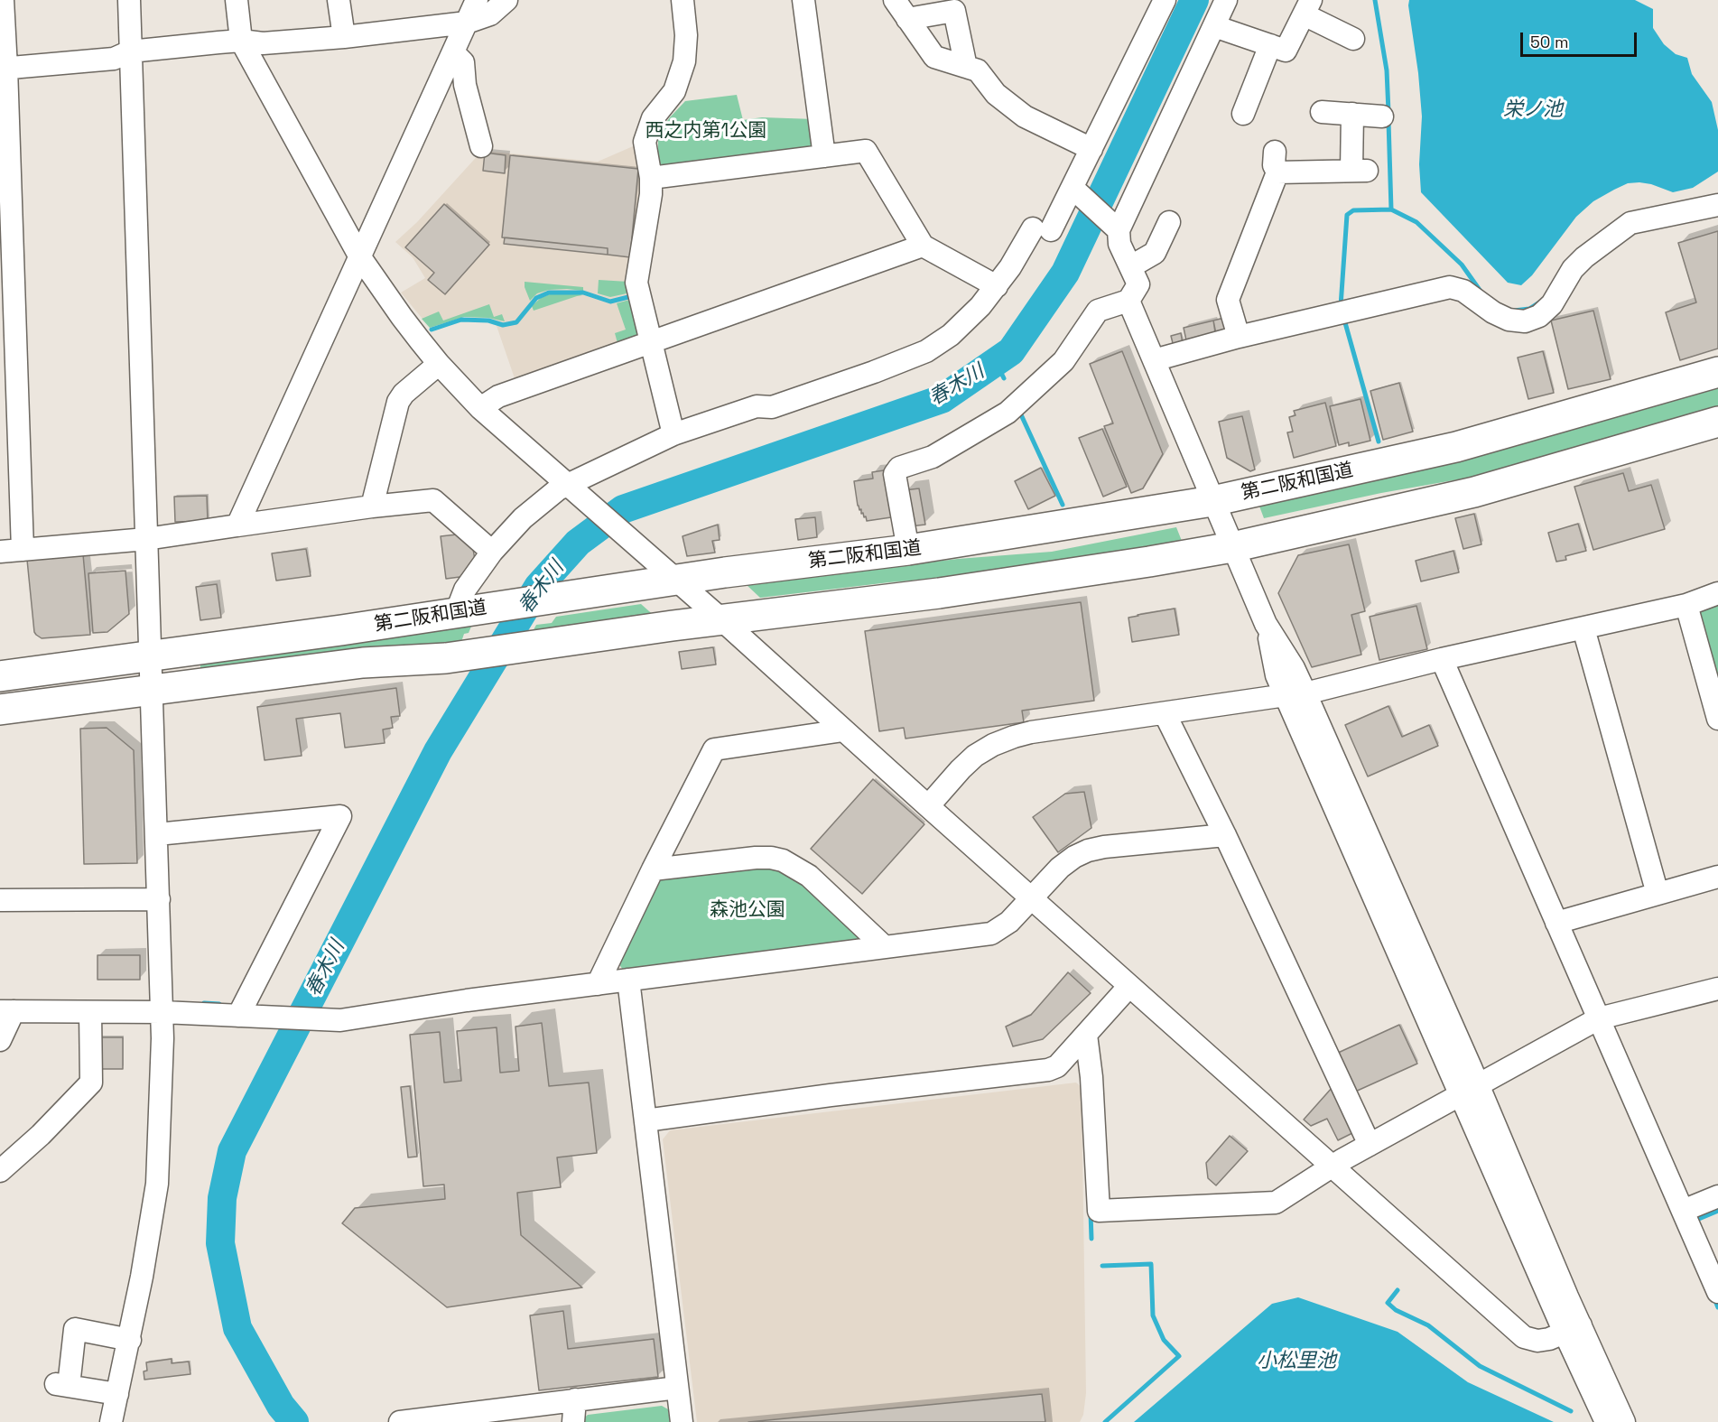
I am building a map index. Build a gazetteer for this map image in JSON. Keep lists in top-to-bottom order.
{
  "streets": {
    "highway": ["第二阪和国道"]
  },
  "water": ["栄ノ池", "春木川", "小松里池"],
  "parks": ["西之内第1公園", "森池公園"],
  "scale_bar": "50 m"
}
